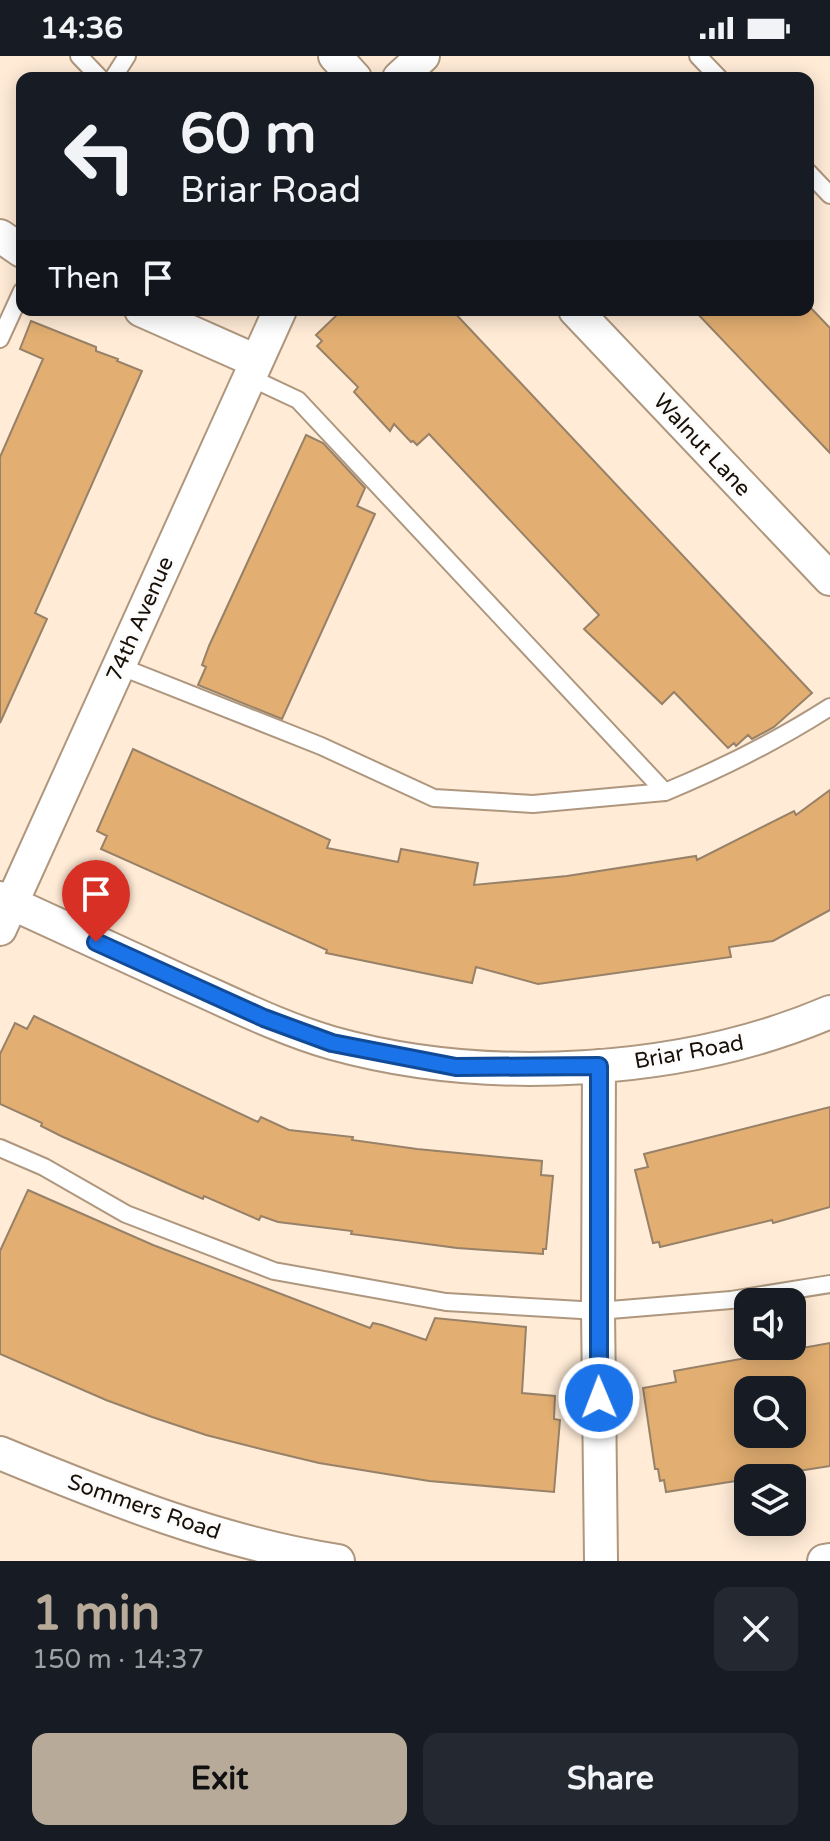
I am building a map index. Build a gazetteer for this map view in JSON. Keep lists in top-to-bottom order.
{
  "streets": {
    "street": [
      "Walnut Lane",
      "74th Avenue",
      "Briar Road",
      "Sommers Road"
    ]
  },
  "crossings": [
    ["74th Avenue", "Briar Road"]
  ],
  "page": {
    "status": "14:36",
    "turn": ["60 m", "Briar Road"],
    "then": "Then",
    "heading": ["1 min", "150 m · 14:37"],
    "buttons": ["Exit", "Share"]
  }
}
